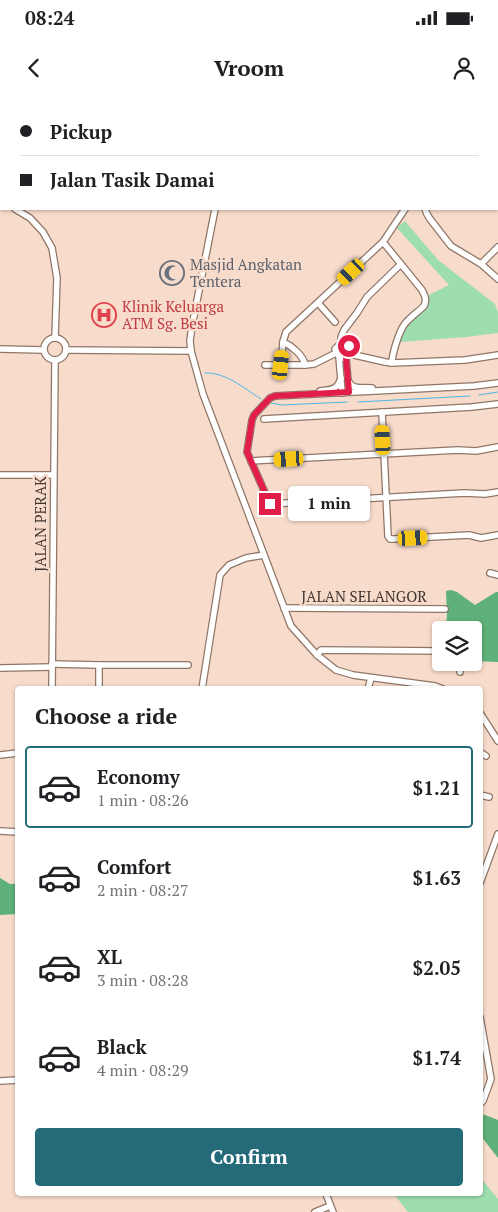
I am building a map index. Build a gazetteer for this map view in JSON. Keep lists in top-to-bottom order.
{
  "streets": {
    "street": ["JALAN PERAK", "JALAN SELANGOR"]
  },
  "places": {
    "mosque": ["Masjid Angkatan Tentera"],
    "hospital": ["Klinik Keluarga ATM Sg. Besi"]
  },
  "page": {
    "status": "08:24",
    "header": "Vroom",
    "banner": ["Pickup", "Jalan Tasik Damai"],
    "bubble": "1 min",
    "heading": "Choose a ride",
    "list": [
      {
        "name": "Economy",
        "note": "1 min · 08:26",
        "value": "$1.21"
      },
      {
        "name": "Comfort",
        "note": "2 min · 08:27",
        "value": "$1.63"
      },
      {
        "name": "XL",
        "note": "3 min · 08:28",
        "value": "$2.05"
      },
      {
        "name": "Black",
        "note": "4 min · 08:29",
        "value": "$1.74"
      }
    ],
    "buttons": "Confirm"
  }
}
